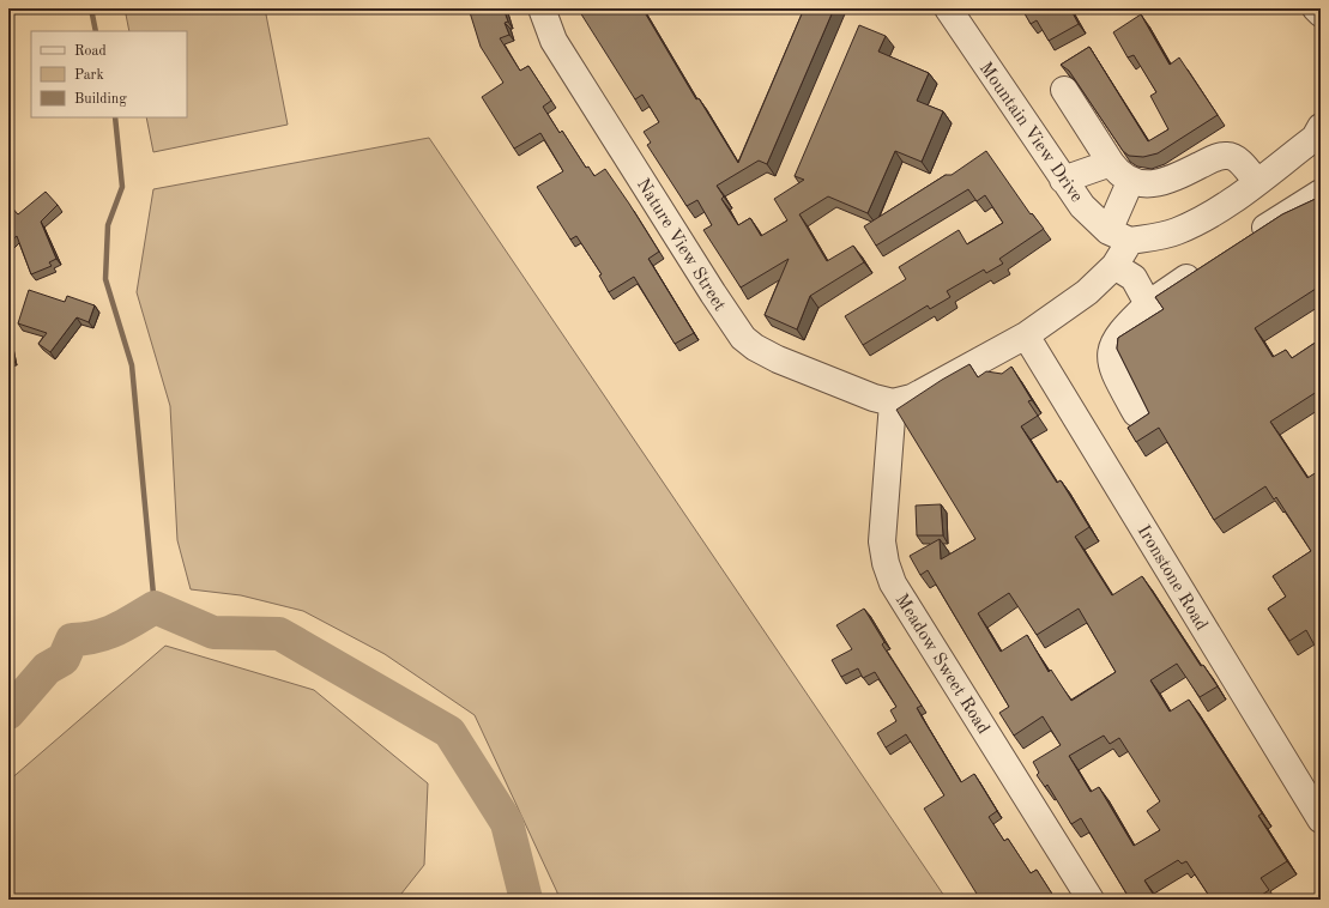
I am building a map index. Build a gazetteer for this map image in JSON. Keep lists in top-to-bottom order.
{
  "streets": {
    "street": [
      "Mountain View Drive",
      "Nature View Street",
      "Ironstone Road",
      "Meadow Sweet Road"
    ]
  },
  "crossings": [
    ["Nature View Street", "Meadow Sweet Road"]
  ],
  "legend": ["Road", "Park", "Building"]
}
